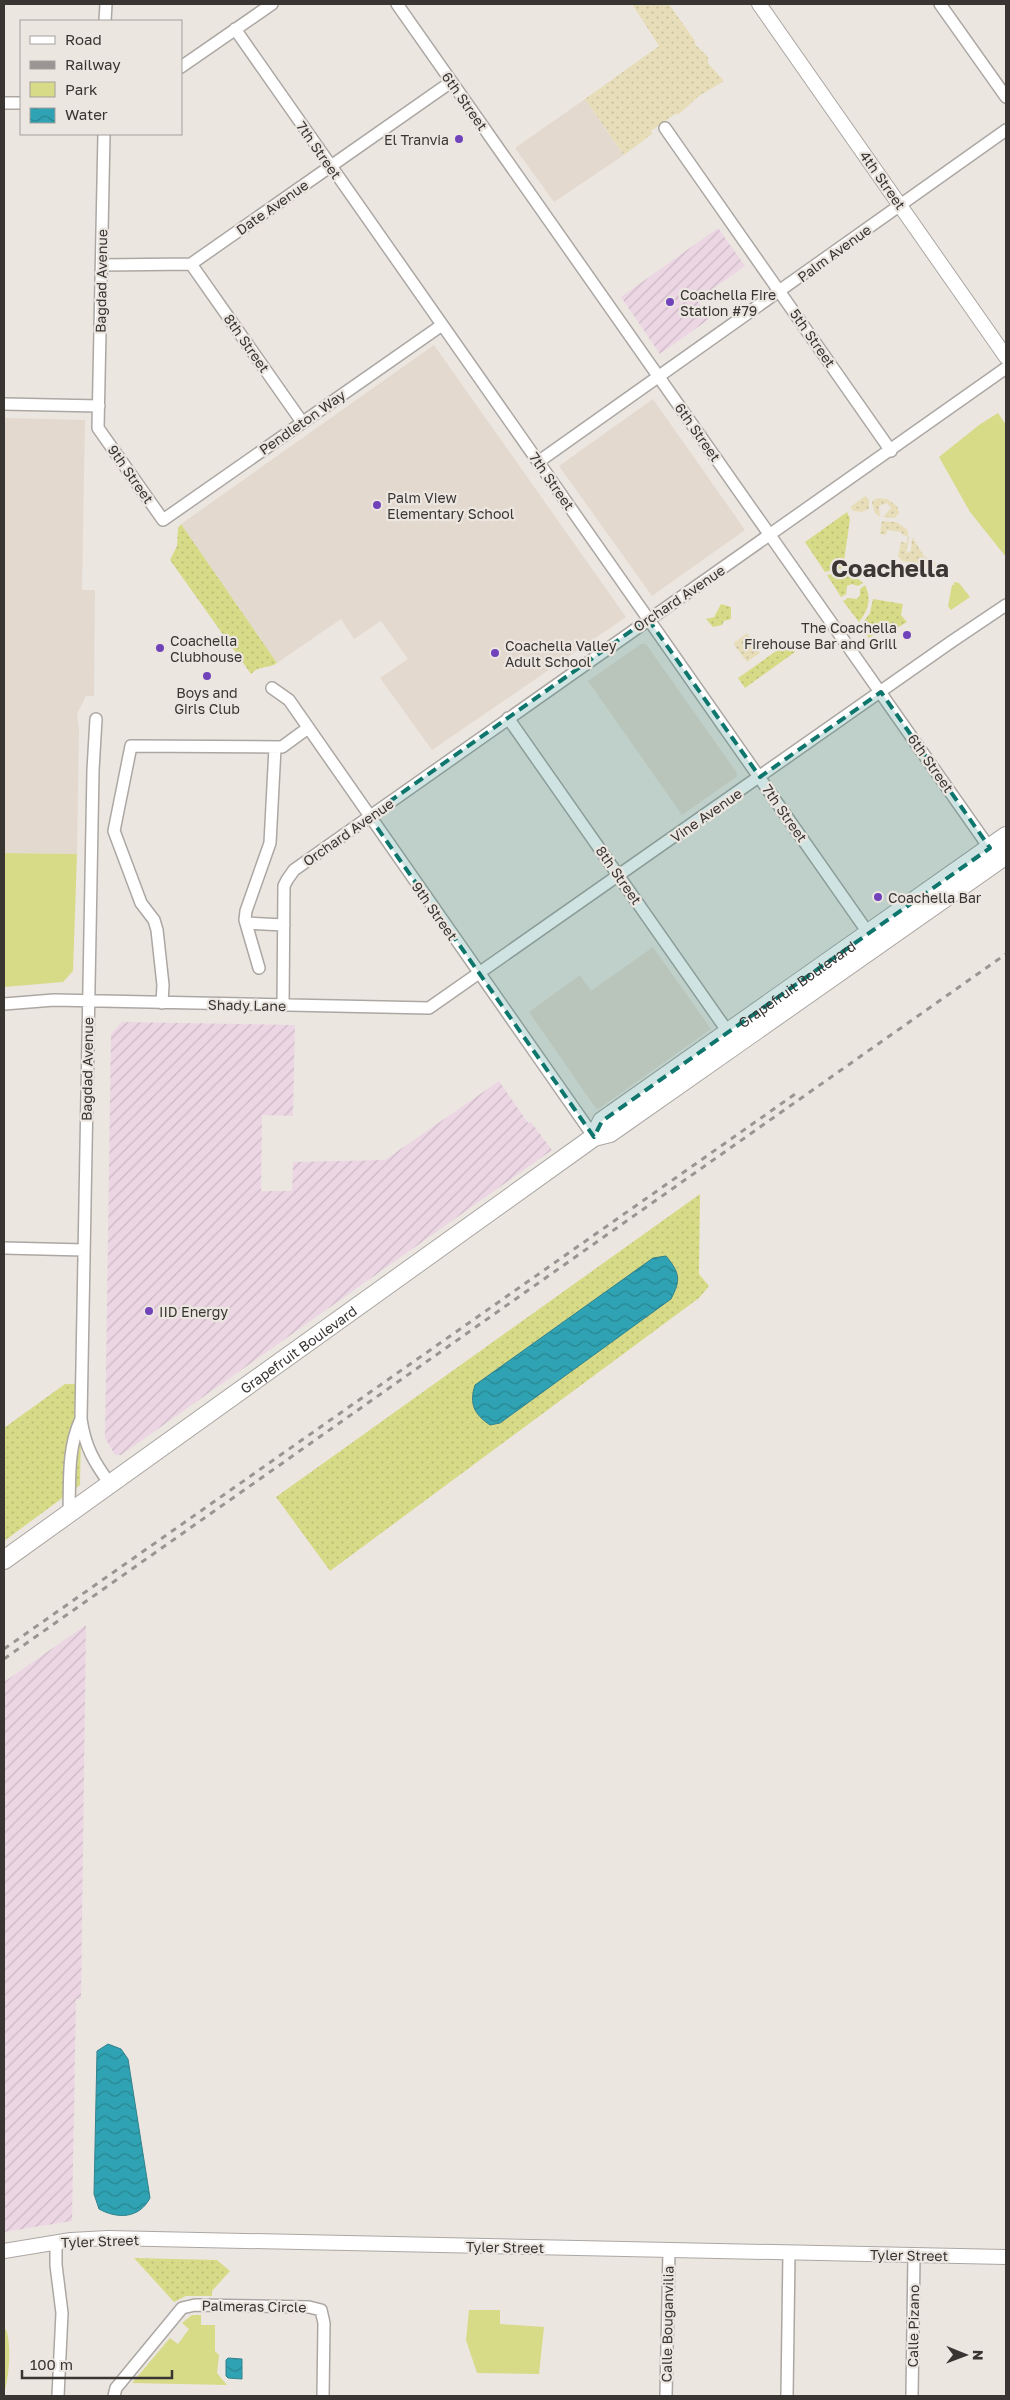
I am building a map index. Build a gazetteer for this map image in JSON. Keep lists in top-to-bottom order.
{
  "streets": {
    "main road": ["Grapefruit Boulevard"],
    "street": [
      "6th Street",
      "7th Street",
      "4th Street",
      "Date Avenue",
      "Palm Avenue",
      "Bagdad Avenue",
      "5th Street",
      "8th Street",
      "Pendleton Way",
      "9th Street",
      "Orchard Avenue",
      "Vine Avenue",
      "Shady Lane",
      "Tyler Street",
      "Palmeras Circle",
      "Calle Bouganvilia",
      "Calle Pizano"
    ]
  },
  "crossings": [
    ["6th Street", "Date Avenue"],
    ["6th Street", "Palm Avenue"],
    ["6th Street", "Orchard Avenue"],
    ["6th Street", "Vine Avenue"],
    ["6th Street", "Grapefruit Boulevard"],
    ["7th Street", "Date Avenue"],
    ["7th Street", "Palm Avenue"],
    ["7th Street", "Pendleton Way"],
    ["7th Street", "Orchard Avenue"],
    ["7th Street", "Vine Avenue"],
    ["7th Street", "Grapefruit Boulevard"],
    ["4th Street", "Palm Avenue"],
    ["Date Avenue", "8th Street"],
    ["Palm Avenue", "5th Street"],
    ["Bagdad Avenue", "9th Street"],
    ["Bagdad Avenue", "Grapefruit Boulevard"],
    ["Bagdad Avenue", "Shady Lane"],
    ["5th Street", "Orchard Avenue"],
    ["8th Street", "Pendleton Way"],
    ["8th Street", "Orchard Avenue"],
    ["8th Street", "Vine Avenue"],
    ["8th Street", "Grapefruit Boulevard"],
    ["Pendleton Way", "9th Street"],
    ["9th Street", "Orchard Avenue"],
    ["9th Street", "Vine Avenue"],
    ["9th Street", "Grapefruit Boulevard"],
    ["9th Street", "Shady Lane"],
    ["Orchard Avenue", "Shady Lane"],
    ["Vine Avenue", "Shady Lane"],
    ["Tyler Street", "Calle Bouganvilia"],
    ["Tyler Street", "Calle Pizano"]
  ],
  "districts": ["Coachella"],
  "places": [
    "El Tranvia",
    "Coachella Fire Station #79",
    "Palm View Elementary School",
    "The Coachella Firehouse Bar and Grill",
    "Coachella Clubhouse",
    "Coachella Valley Adult School",
    "Boys and Girls Club",
    "Coachella Bar",
    "IID Energy"
  ],
  "legend": [
    "Road",
    "Railway",
    "Park",
    "Water"
  ],
  "scale_bar": "100 m",
  "north": "right"
}
